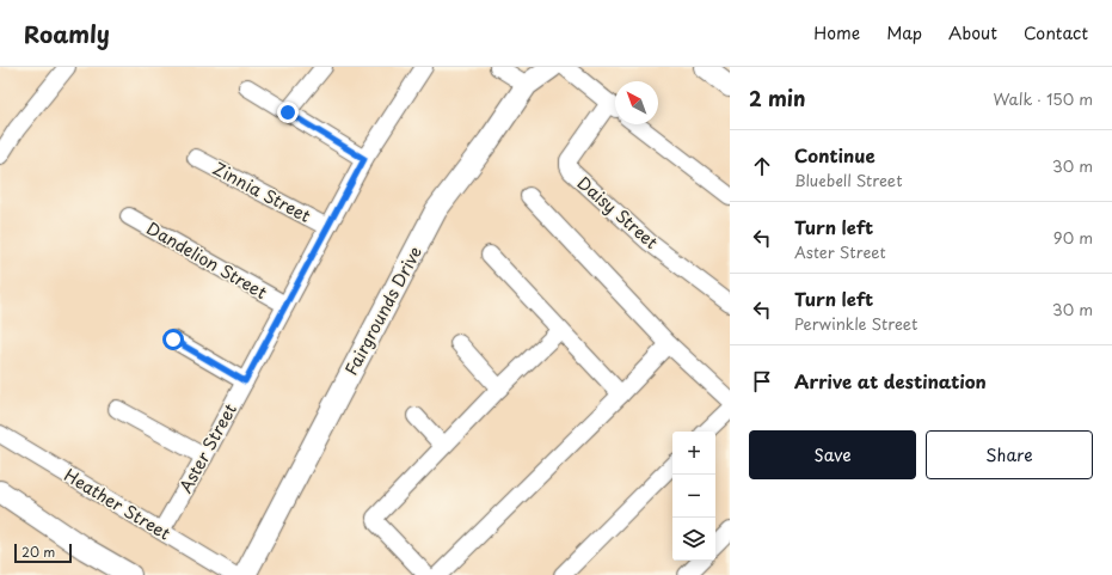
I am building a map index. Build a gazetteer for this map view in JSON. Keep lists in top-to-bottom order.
{
  "streets": {
    "street": [
      "Zinnia Street",
      "Daisy Street",
      "Dandelion Street",
      "Fairgrounds Drive",
      "Aster Street",
      "Heather Street"
    ]
  },
  "crossings": [
    ["Zinnia Street", "Aster Street"],
    ["Dandelion Street", "Aster Street"],
    ["Aster Street", "Heather Street"]
  ],
  "scale_bar": "20 m",
  "north": "top left",
  "page": {
    "header": "Roamly",
    "nav": [
      "Home",
      "Map",
      "About",
      "Contact"
    ],
    "heading": ["2 min", "Walk · 150 m"],
    "list": [
      ["Continue", "Bluebell Street", "30 m"],
      ["Turn left", "Aster Street", "90 m"],
      ["Turn left", "Perwinkle Street", "30 m"],
      "Arrive at destination"
    ],
    "buttons": ["Save", "Share"],
    "map_buttons": ["+", "−"],
    "scale": "20 m"
  }
}
